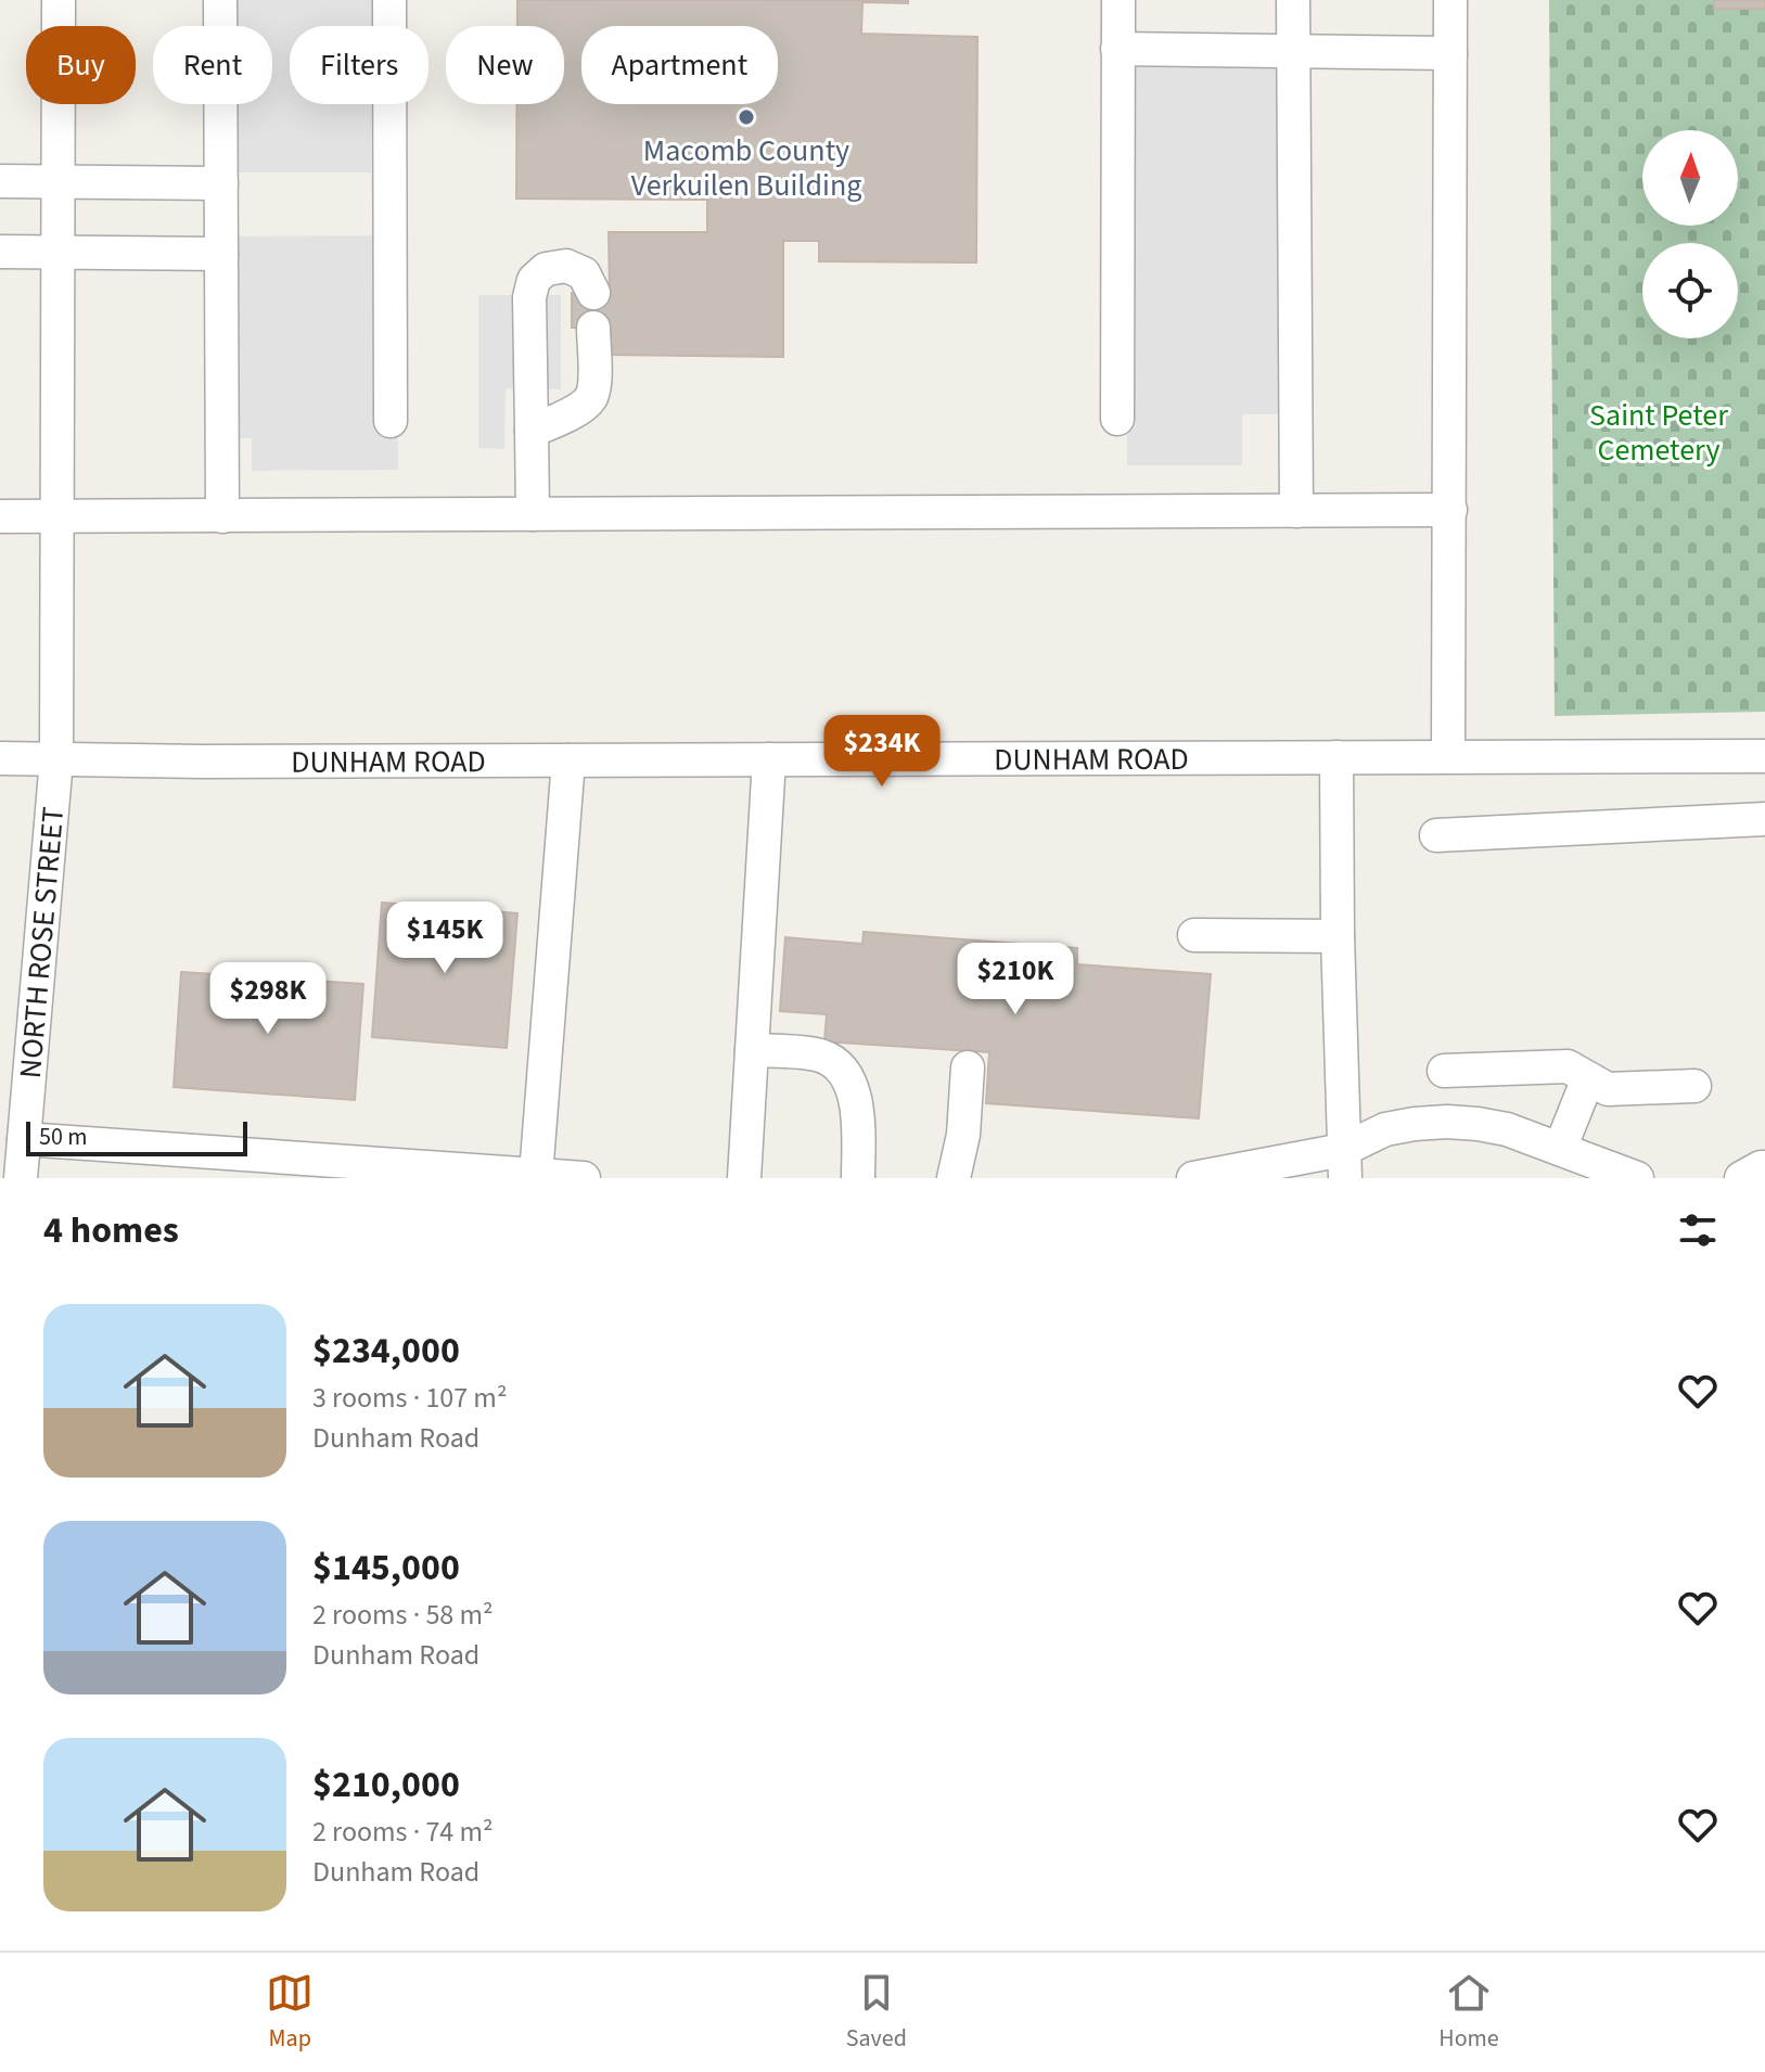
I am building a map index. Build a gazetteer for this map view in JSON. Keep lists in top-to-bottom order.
{
  "streets": {
    "street": ["DUNHAM ROAD", "NORTH ROSE STREET"]
  },
  "crossings": [
    ["DUNHAM ROAD", "NORTH ROSE STREET"]
  ],
  "parks": ["Saint Peter Cemetery"],
  "places": ["Macomb County Verkuilen Building"],
  "scale_bar": "50 m",
  "north": "top",
  "page": {
    "chip": [
      "Buy",
      "Rent",
      "Filters",
      "New",
      "Apartment"
    ],
    "price": [
      "$234K",
      "$145K",
      "$210K",
      "$298K"
    ],
    "scale": "50 m",
    "heading": "4 homes",
    "list": [
      {
        "name": "$234,000",
        "note": "3 rooms · 107 m² · Dunham Road"
      },
      {
        "name": "$145,000",
        "note": "2 rooms · 58 m² · Dunham Road"
      },
      {
        "name": "$210,000",
        "note": "2 rooms · 74 m² · Dunham Road"
      }
    ],
    "tabs": ["Map", "Saved", "Home"]
  }
}
